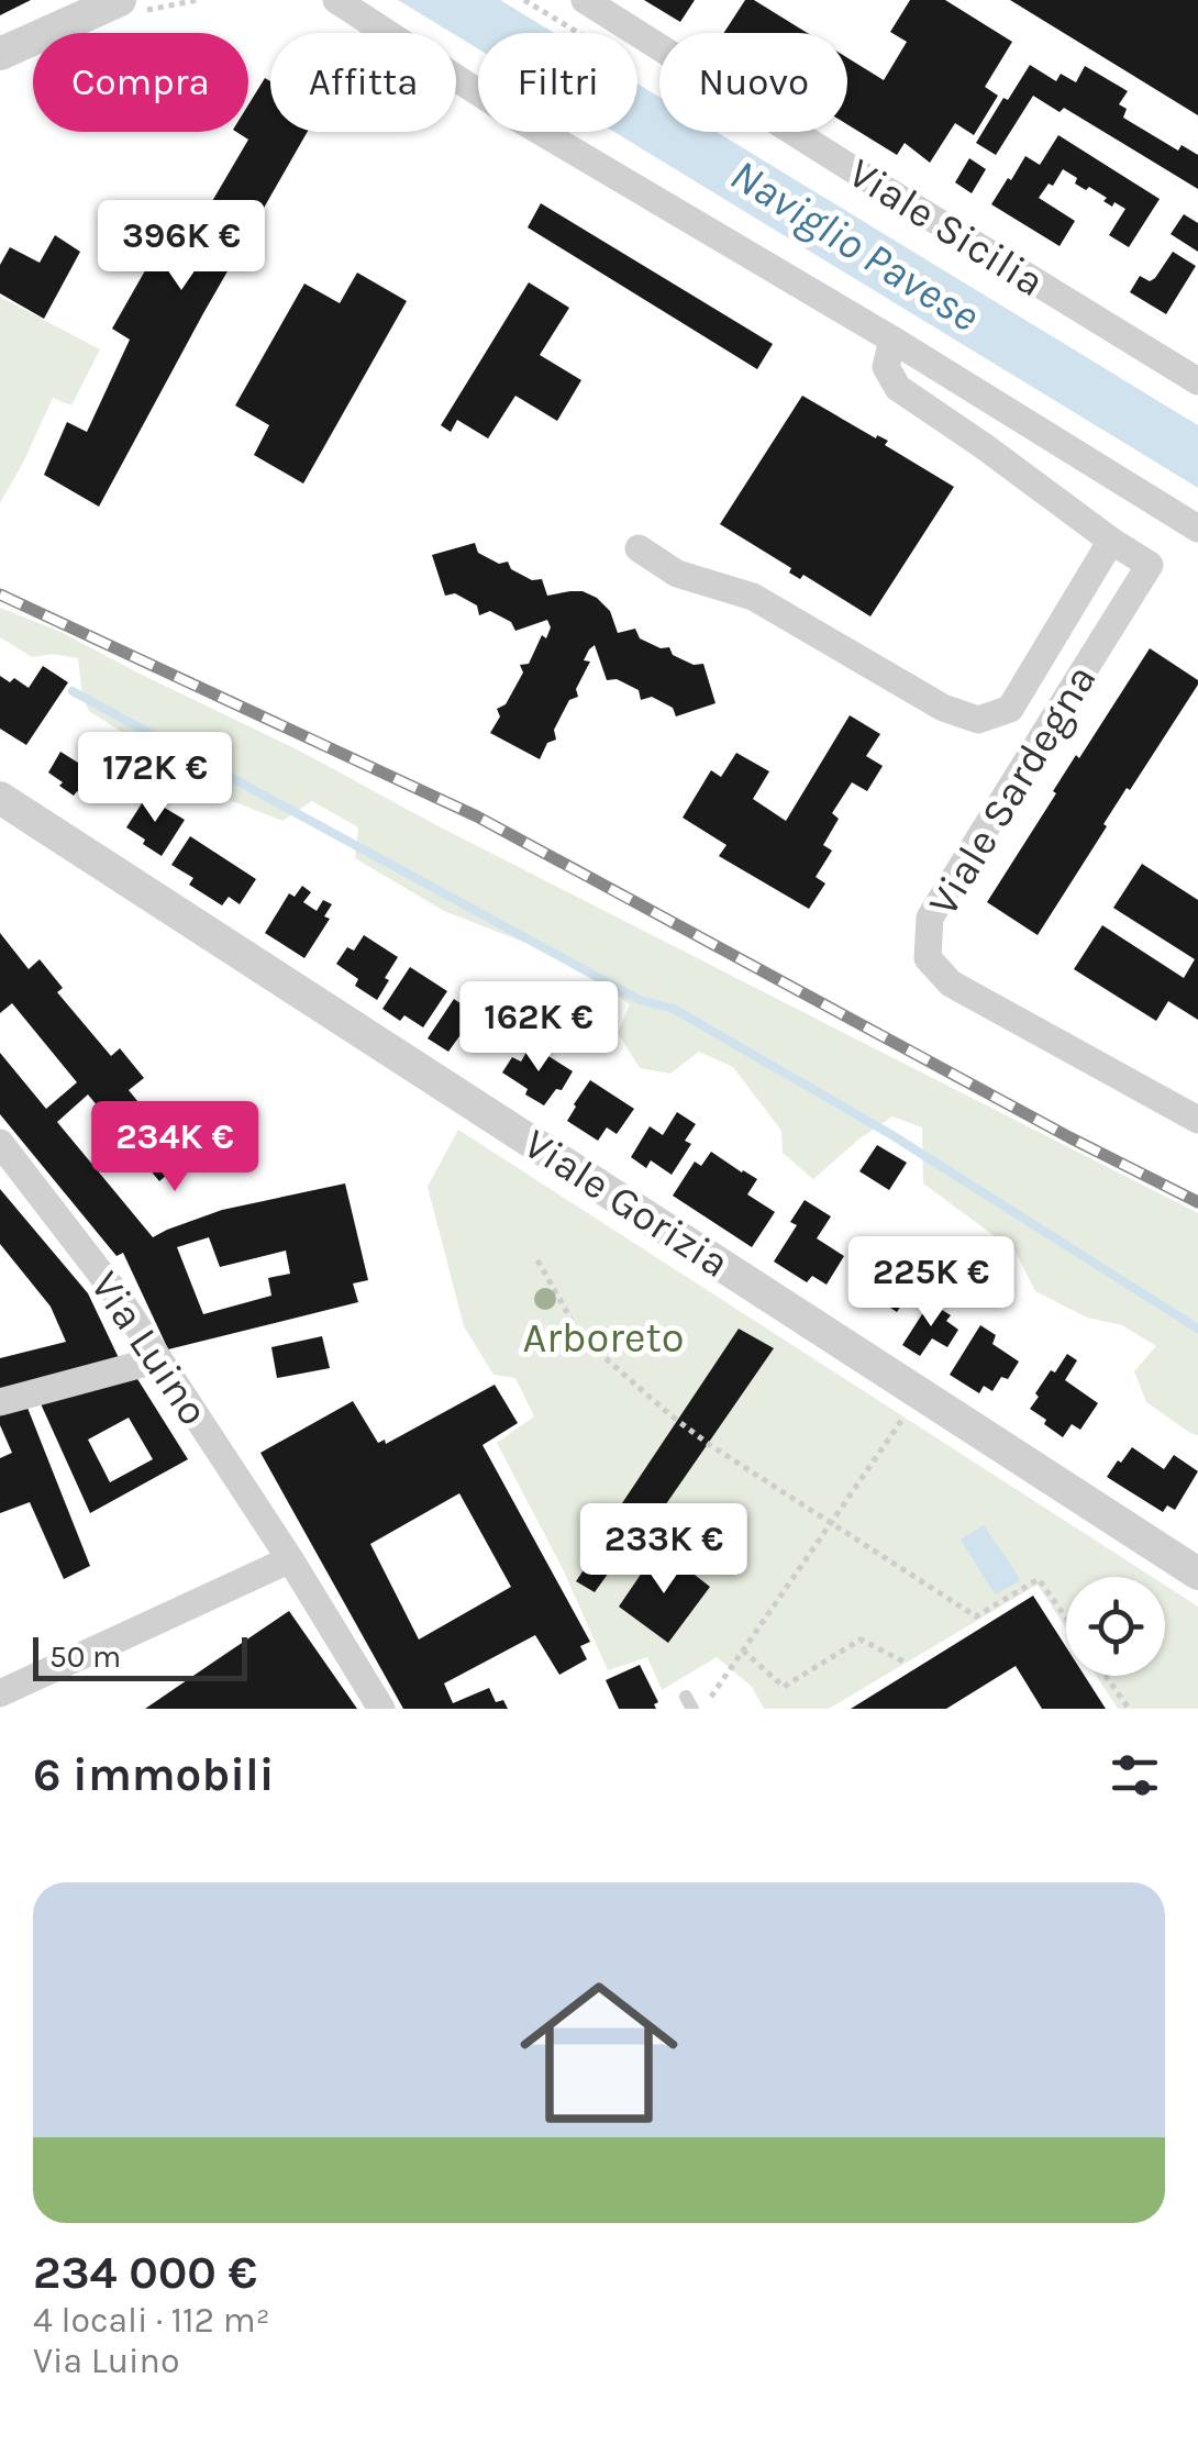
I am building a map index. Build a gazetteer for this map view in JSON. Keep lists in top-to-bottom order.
{
  "streets": {
    "street": [
      "Viale Sicilia",
      "Viale Sardegna",
      "Viale Gorizia",
      "Via Luino"
    ]
  },
  "water": ["Naviglio Pavese"],
  "parks": ["Arboreto"],
  "scale_bar": "50 m",
  "page": {
    "chip": [
      "Compra",
      "Affitta",
      "Filtri",
      "Nuovo"
    ],
    "price": [
      "396K €",
      "172K €",
      "162K €",
      "234K €",
      "225K €",
      "233K €"
    ],
    "scale": "50 m",
    "heading": "6 immobili",
    "list": [
      {
        "name": "234 000 €",
        "note": "4 locali · 112 m² · Via Luino"
      }
    ]
  }
}
